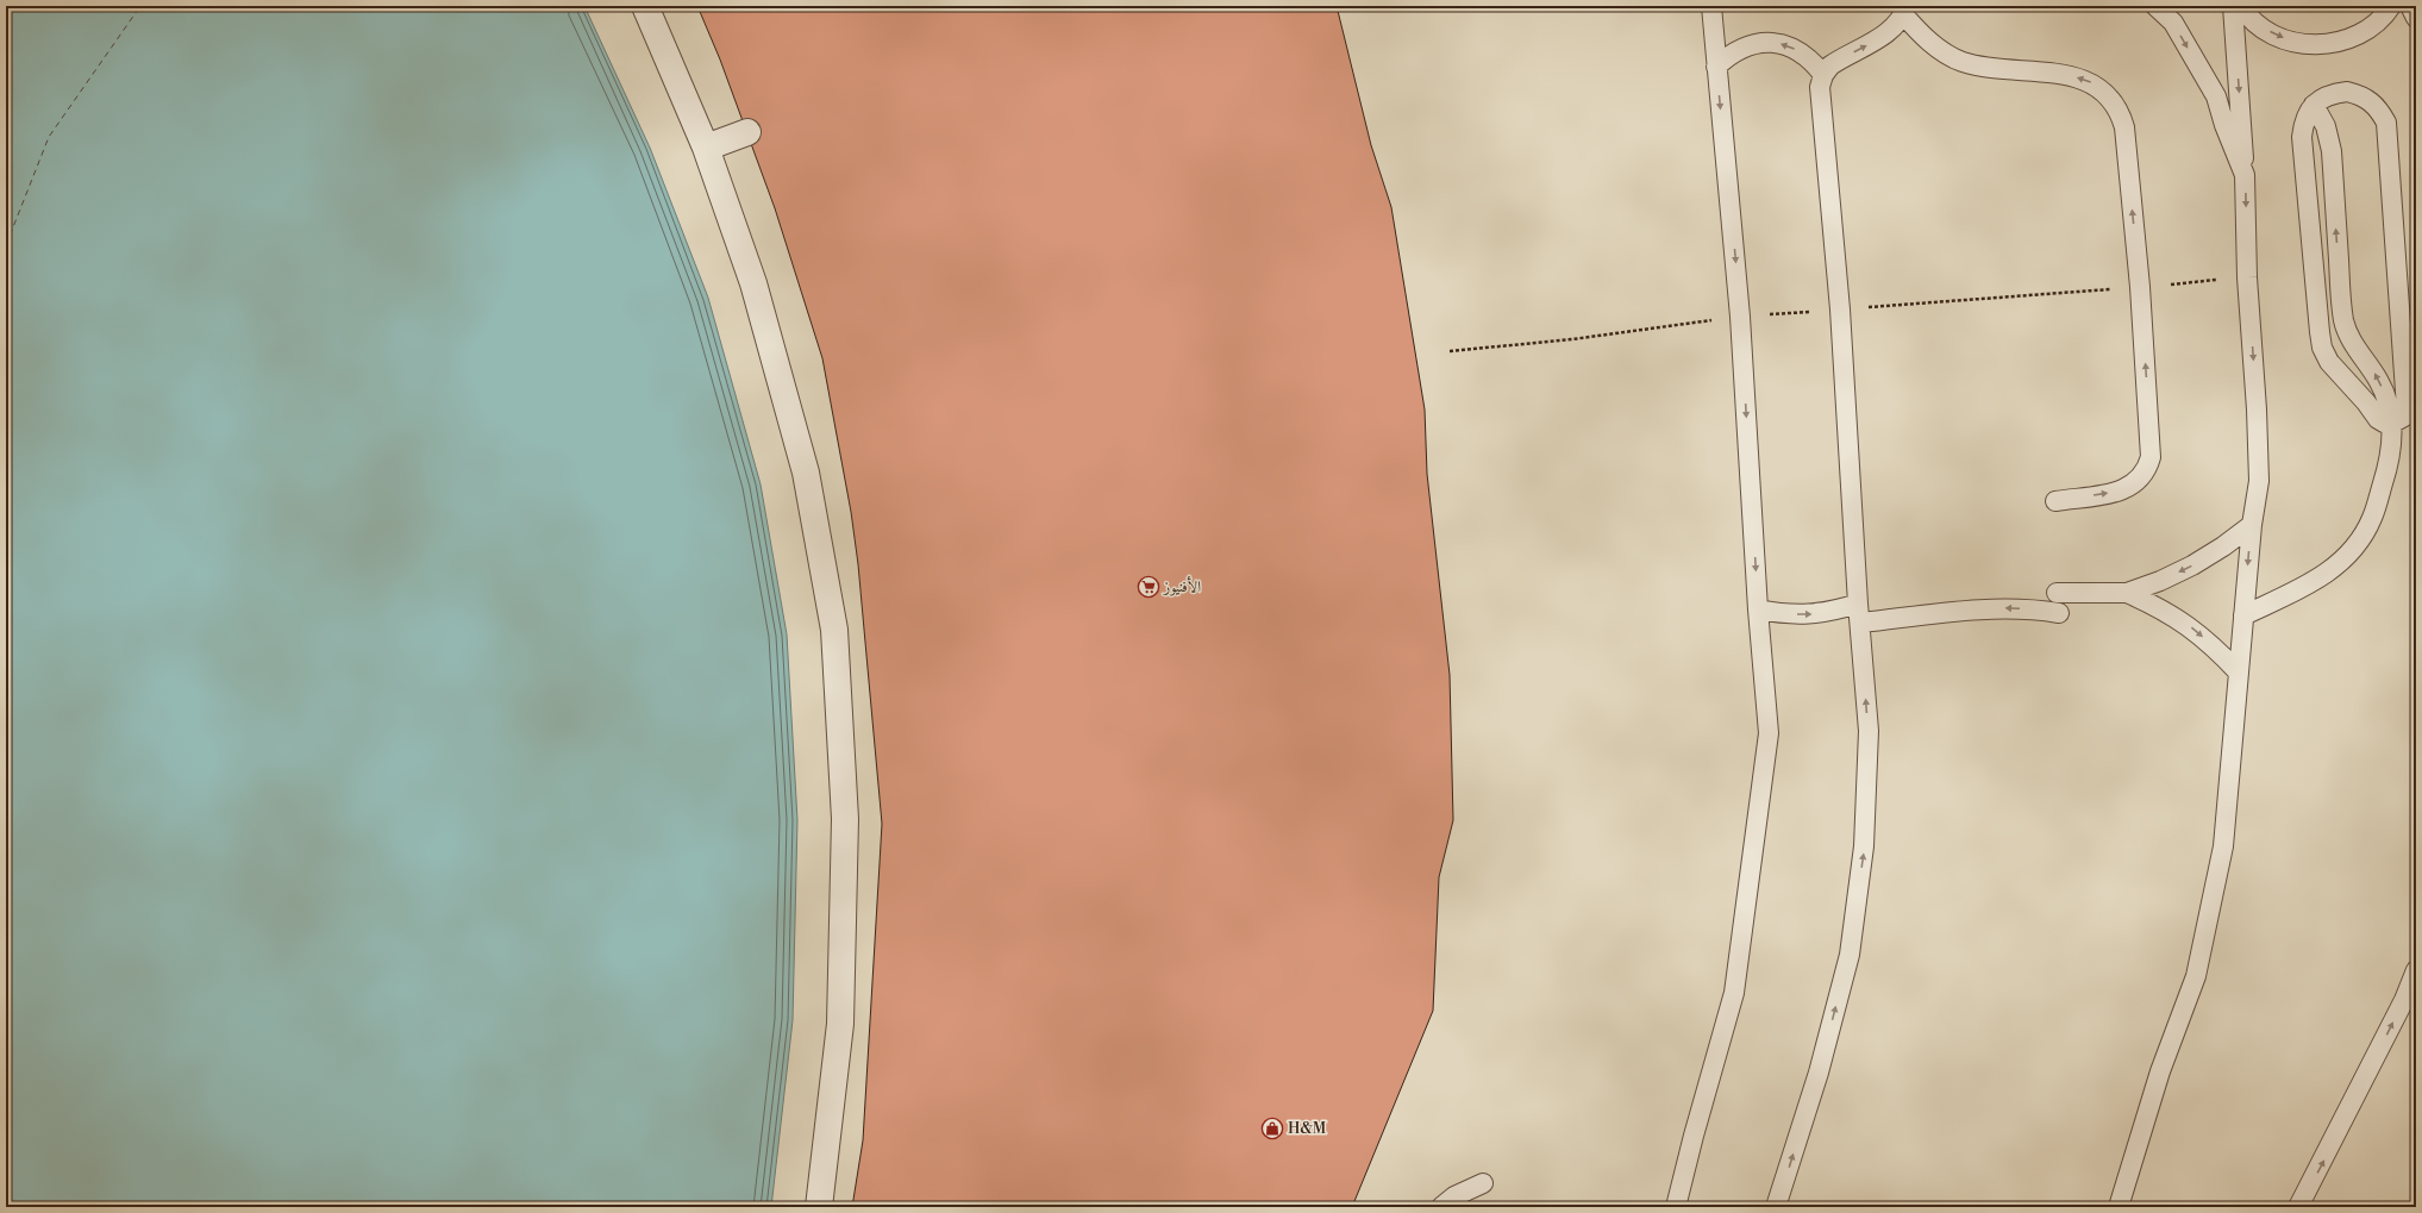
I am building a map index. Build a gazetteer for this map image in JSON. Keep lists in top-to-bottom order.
{
  "places": {
    "supermarket": ["الأفنيوز"],
    "shop": ["H&M"]
  }
}
